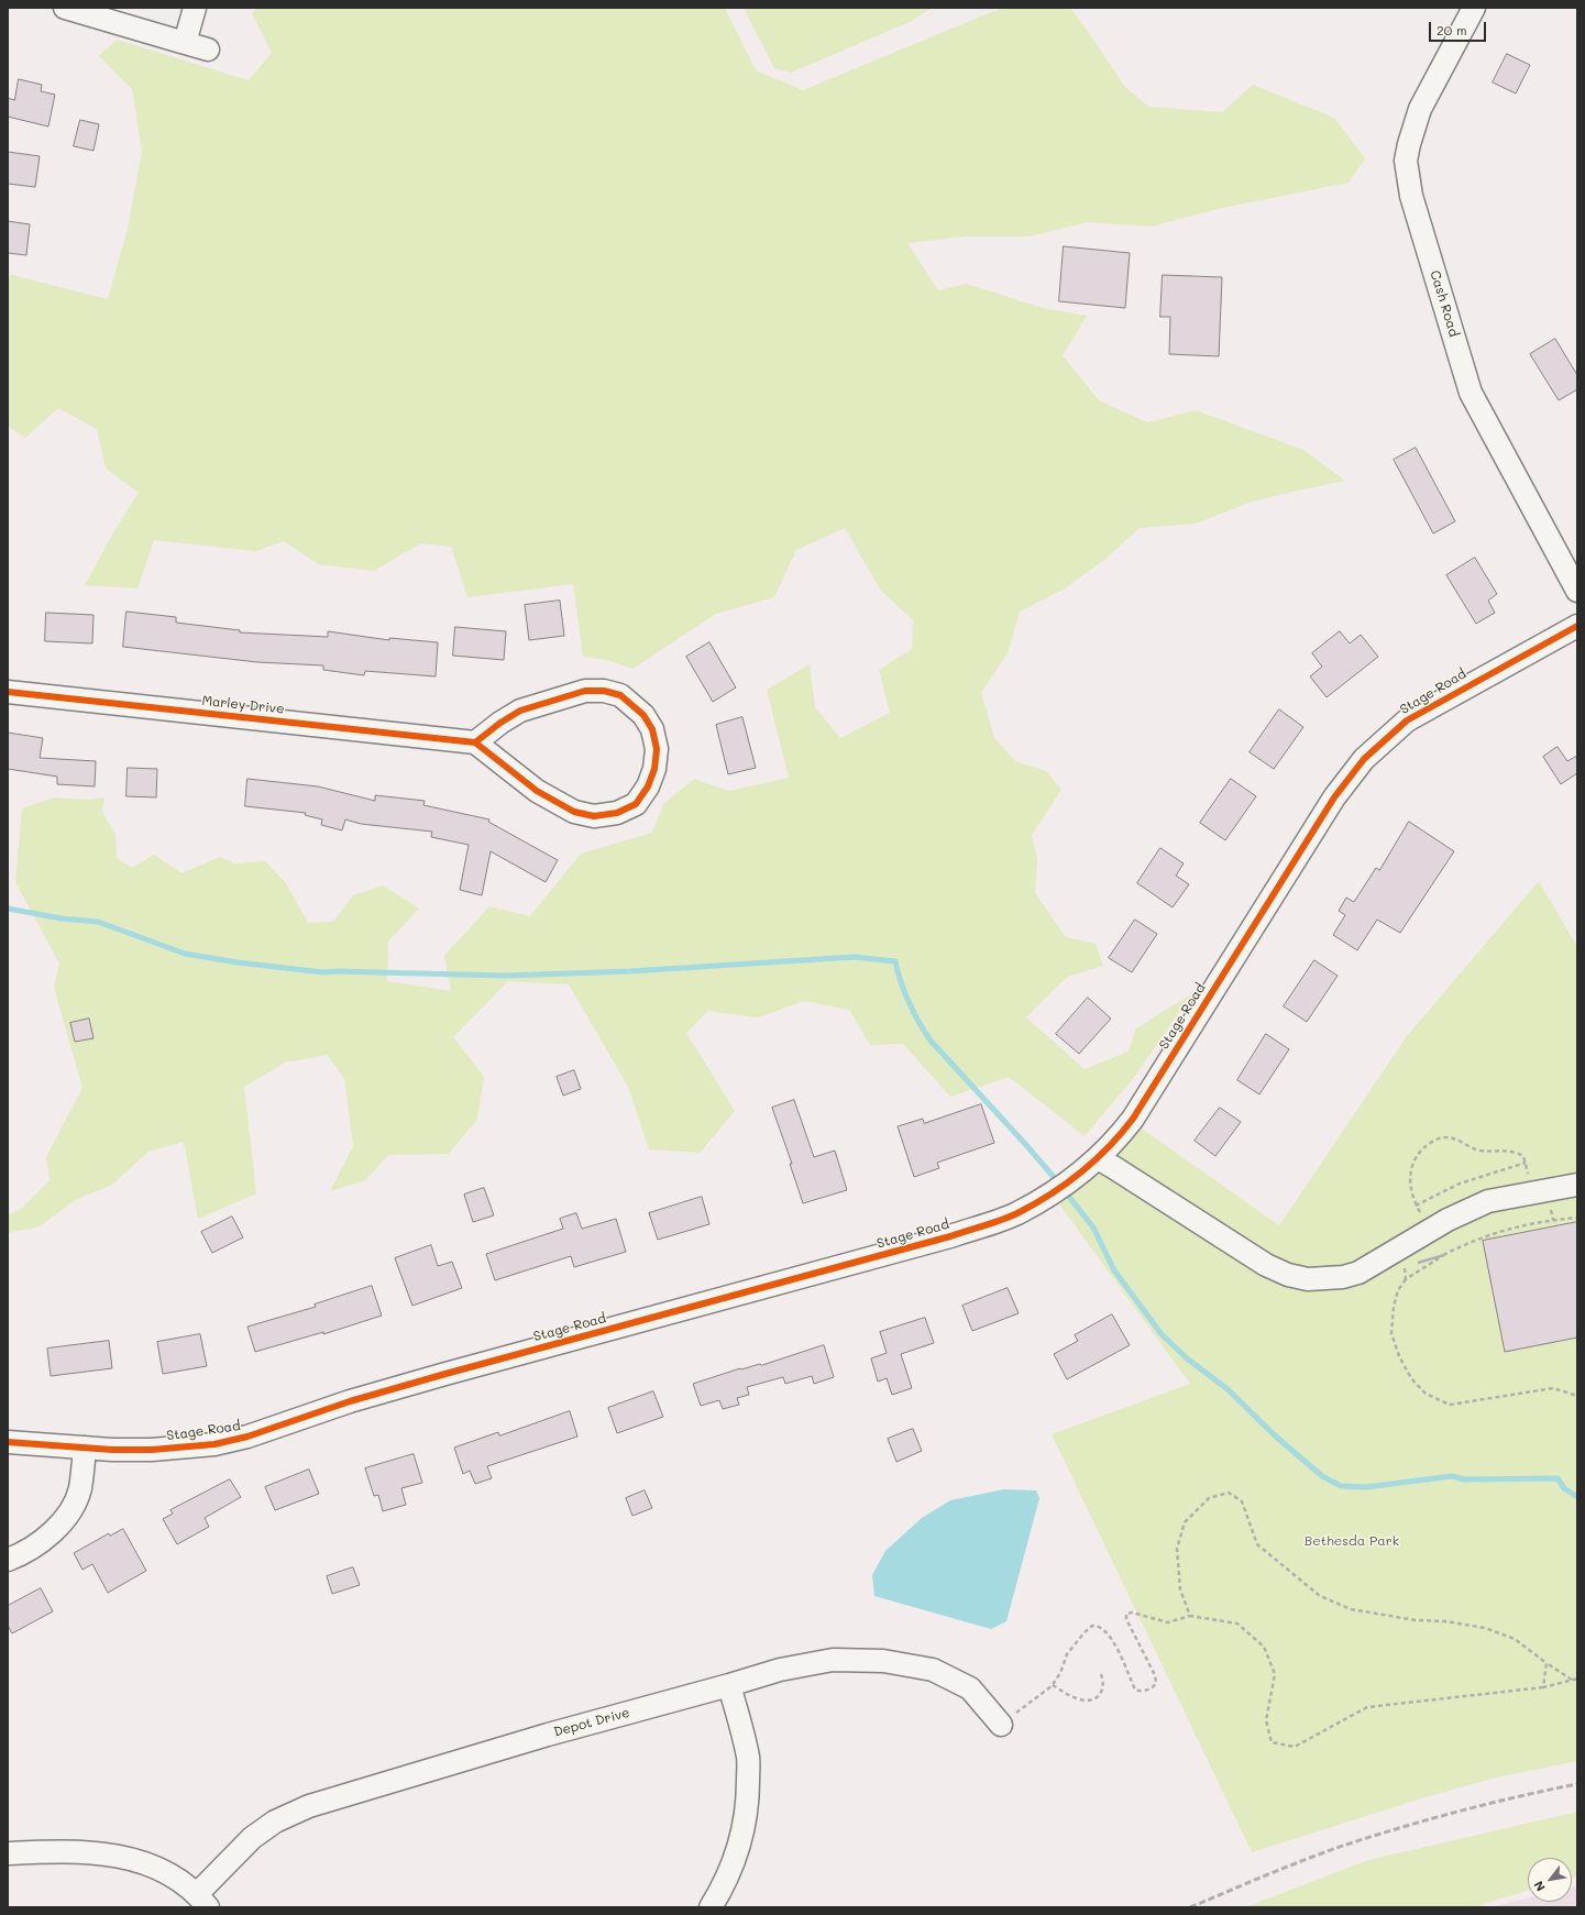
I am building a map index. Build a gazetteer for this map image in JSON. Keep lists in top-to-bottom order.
{
  "streets": {
    "street": [
      "Cash Road",
      "Stage Road",
      "Marley Drive",
      "Depot Drive"
    ]
  },
  "parks": ["Bethesda Park"],
  "scale_bar": "20 m",
  "north": "bottom left"
}
